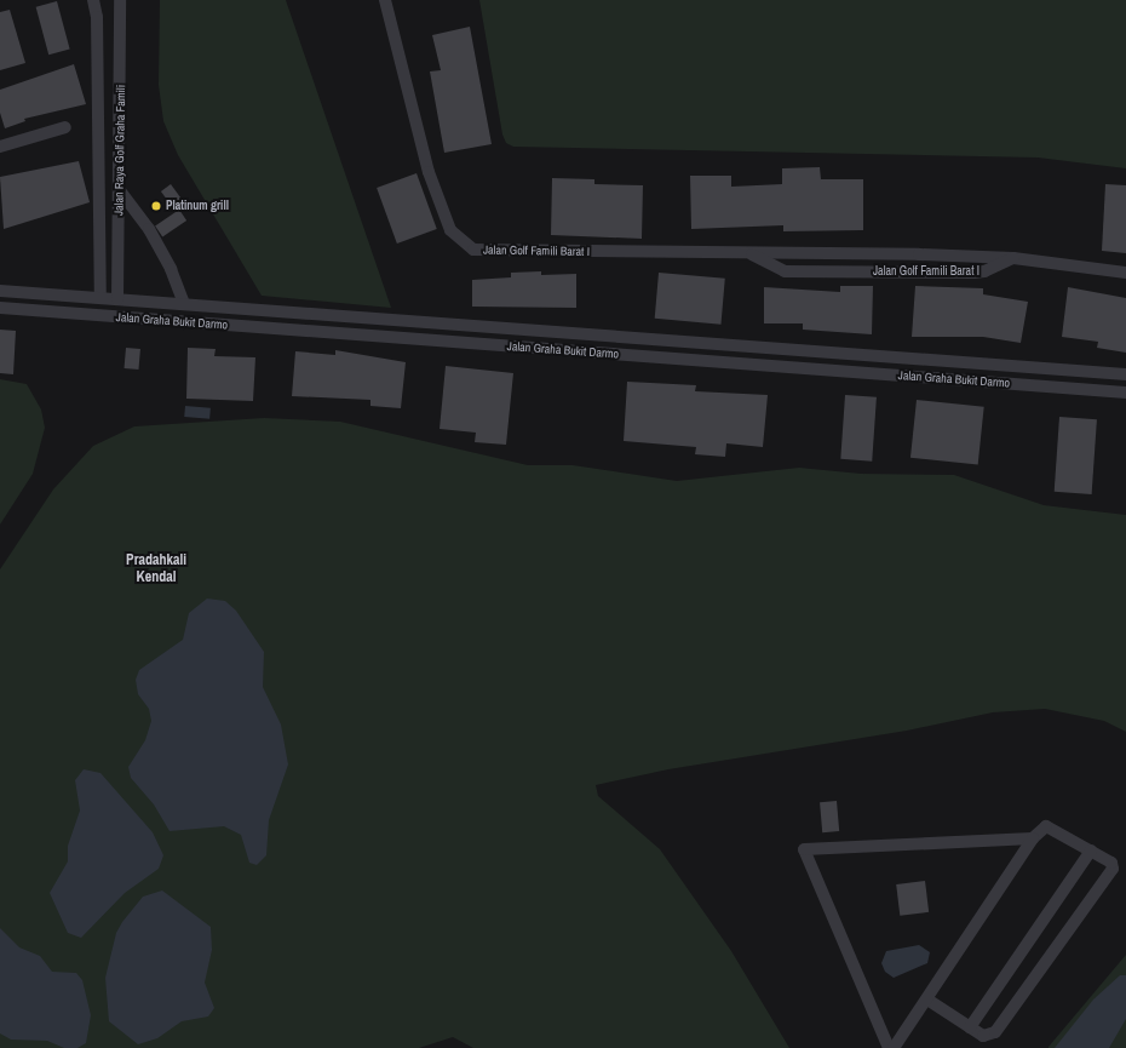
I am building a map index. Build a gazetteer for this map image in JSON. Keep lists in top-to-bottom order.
{
  "streets": {
    "street": ["Jalan Raya Golf Graha Famili", "Jalan Golf Famili Barat I", "Jalan Graha Bukit Darmo"]
  },
  "crossings": [
    ["Jalan Raya Golf Graha Famili", "Jalan Graha Bukit Darmo"]
  ],
  "districts": ["Pradahkali Kendal"],
  "places": ["Platinum grill"]
}
